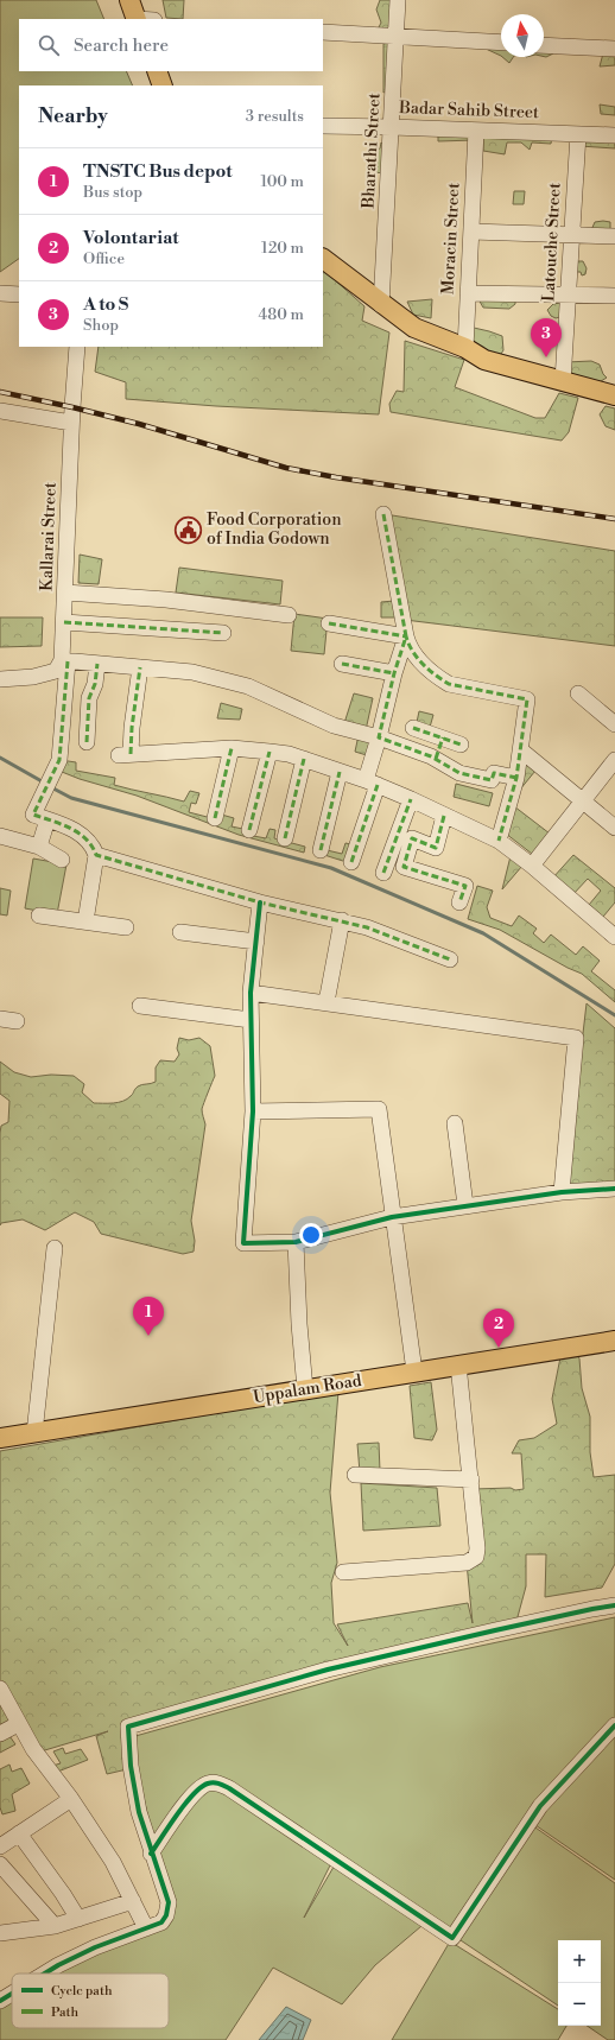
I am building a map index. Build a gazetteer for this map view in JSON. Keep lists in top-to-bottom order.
{
  "streets": {
    "main road": ["Uppalam Road"],
    "street": [
      "Badar Sahib Street",
      "Bharathi Street",
      "Moracin Street",
      "Latouche Street",
      "Kallarai Street"
    ]
  },
  "crossings": [
    ["Badar Sahib Street", "Bharathi Street"],
    ["Badar Sahib Street", "Moracin Street"],
    ["Badar Sahib Street", "Latouche Street"]
  ],
  "places": {
    "public building": ["Food Corporation of India Godown"]
  },
  "legend": ["Cycle path", "Path"],
  "north": "top",
  "page": {
    "search": "Search here",
    "heading": ["Nearby", "3 results"],
    "list": [
      {
        "mark": "1",
        "name": "TNSTC Bus depot",
        "note": "Bus stop",
        "value": "100 m"
      },
      {
        "mark": "2",
        "name": "Volontariat",
        "note": "Office",
        "value": "120 m"
      },
      {
        "mark": "3",
        "name": "A to S",
        "note": "Shop",
        "value": "480 m"
      }
    ],
    "pins": ["3", "1", "2"],
    "map_buttons": ["+", "−"]
  }
}
